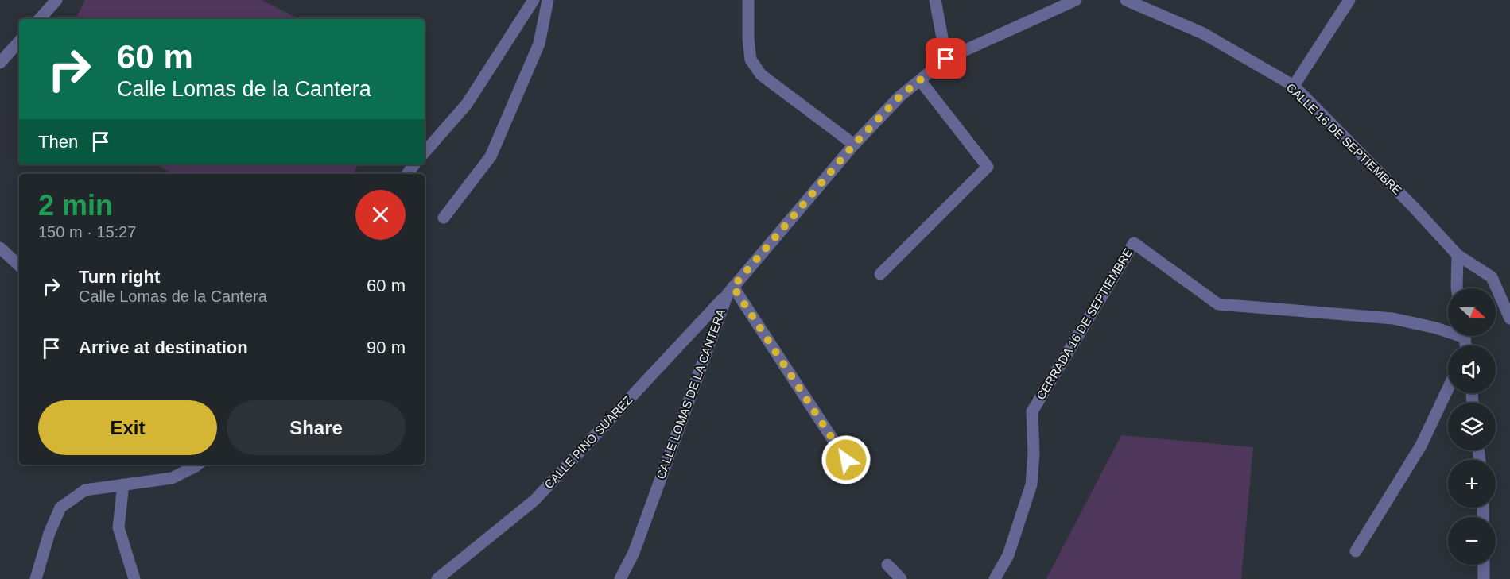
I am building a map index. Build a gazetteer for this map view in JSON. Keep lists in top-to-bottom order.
{
  "streets": {
    "street": [
      "CALLE 16 DE SEPTIEMBRE",
      "CERRADA 16 DE SEPTIEMBRE",
      "CALLE LOMAS DE LA CANTERA",
      "CALLE PINO SUÁREZ"
    ]
  },
  "crossings": [
    ["CALLE LOMAS DE LA CANTERA", "CALLE PINO SUÁREZ"]
  ],
  "north": "right",
  "page": {
    "turn": ["60 m", "Calle Lomas de la Cantera"],
    "then": "Then",
    "heading": ["2 min", "150 m · 15:27"],
    "list": [
      {
        "name": "Turn right",
        "note": "Calle Lomas de la Cantera",
        "value": "60 m"
      },
      {
        "name": "Arrive at destination",
        "value": "90 m"
      }
    ],
    "map_buttons": ["+", "−"],
    "buttons": ["Exit", "Share"]
  }
}
